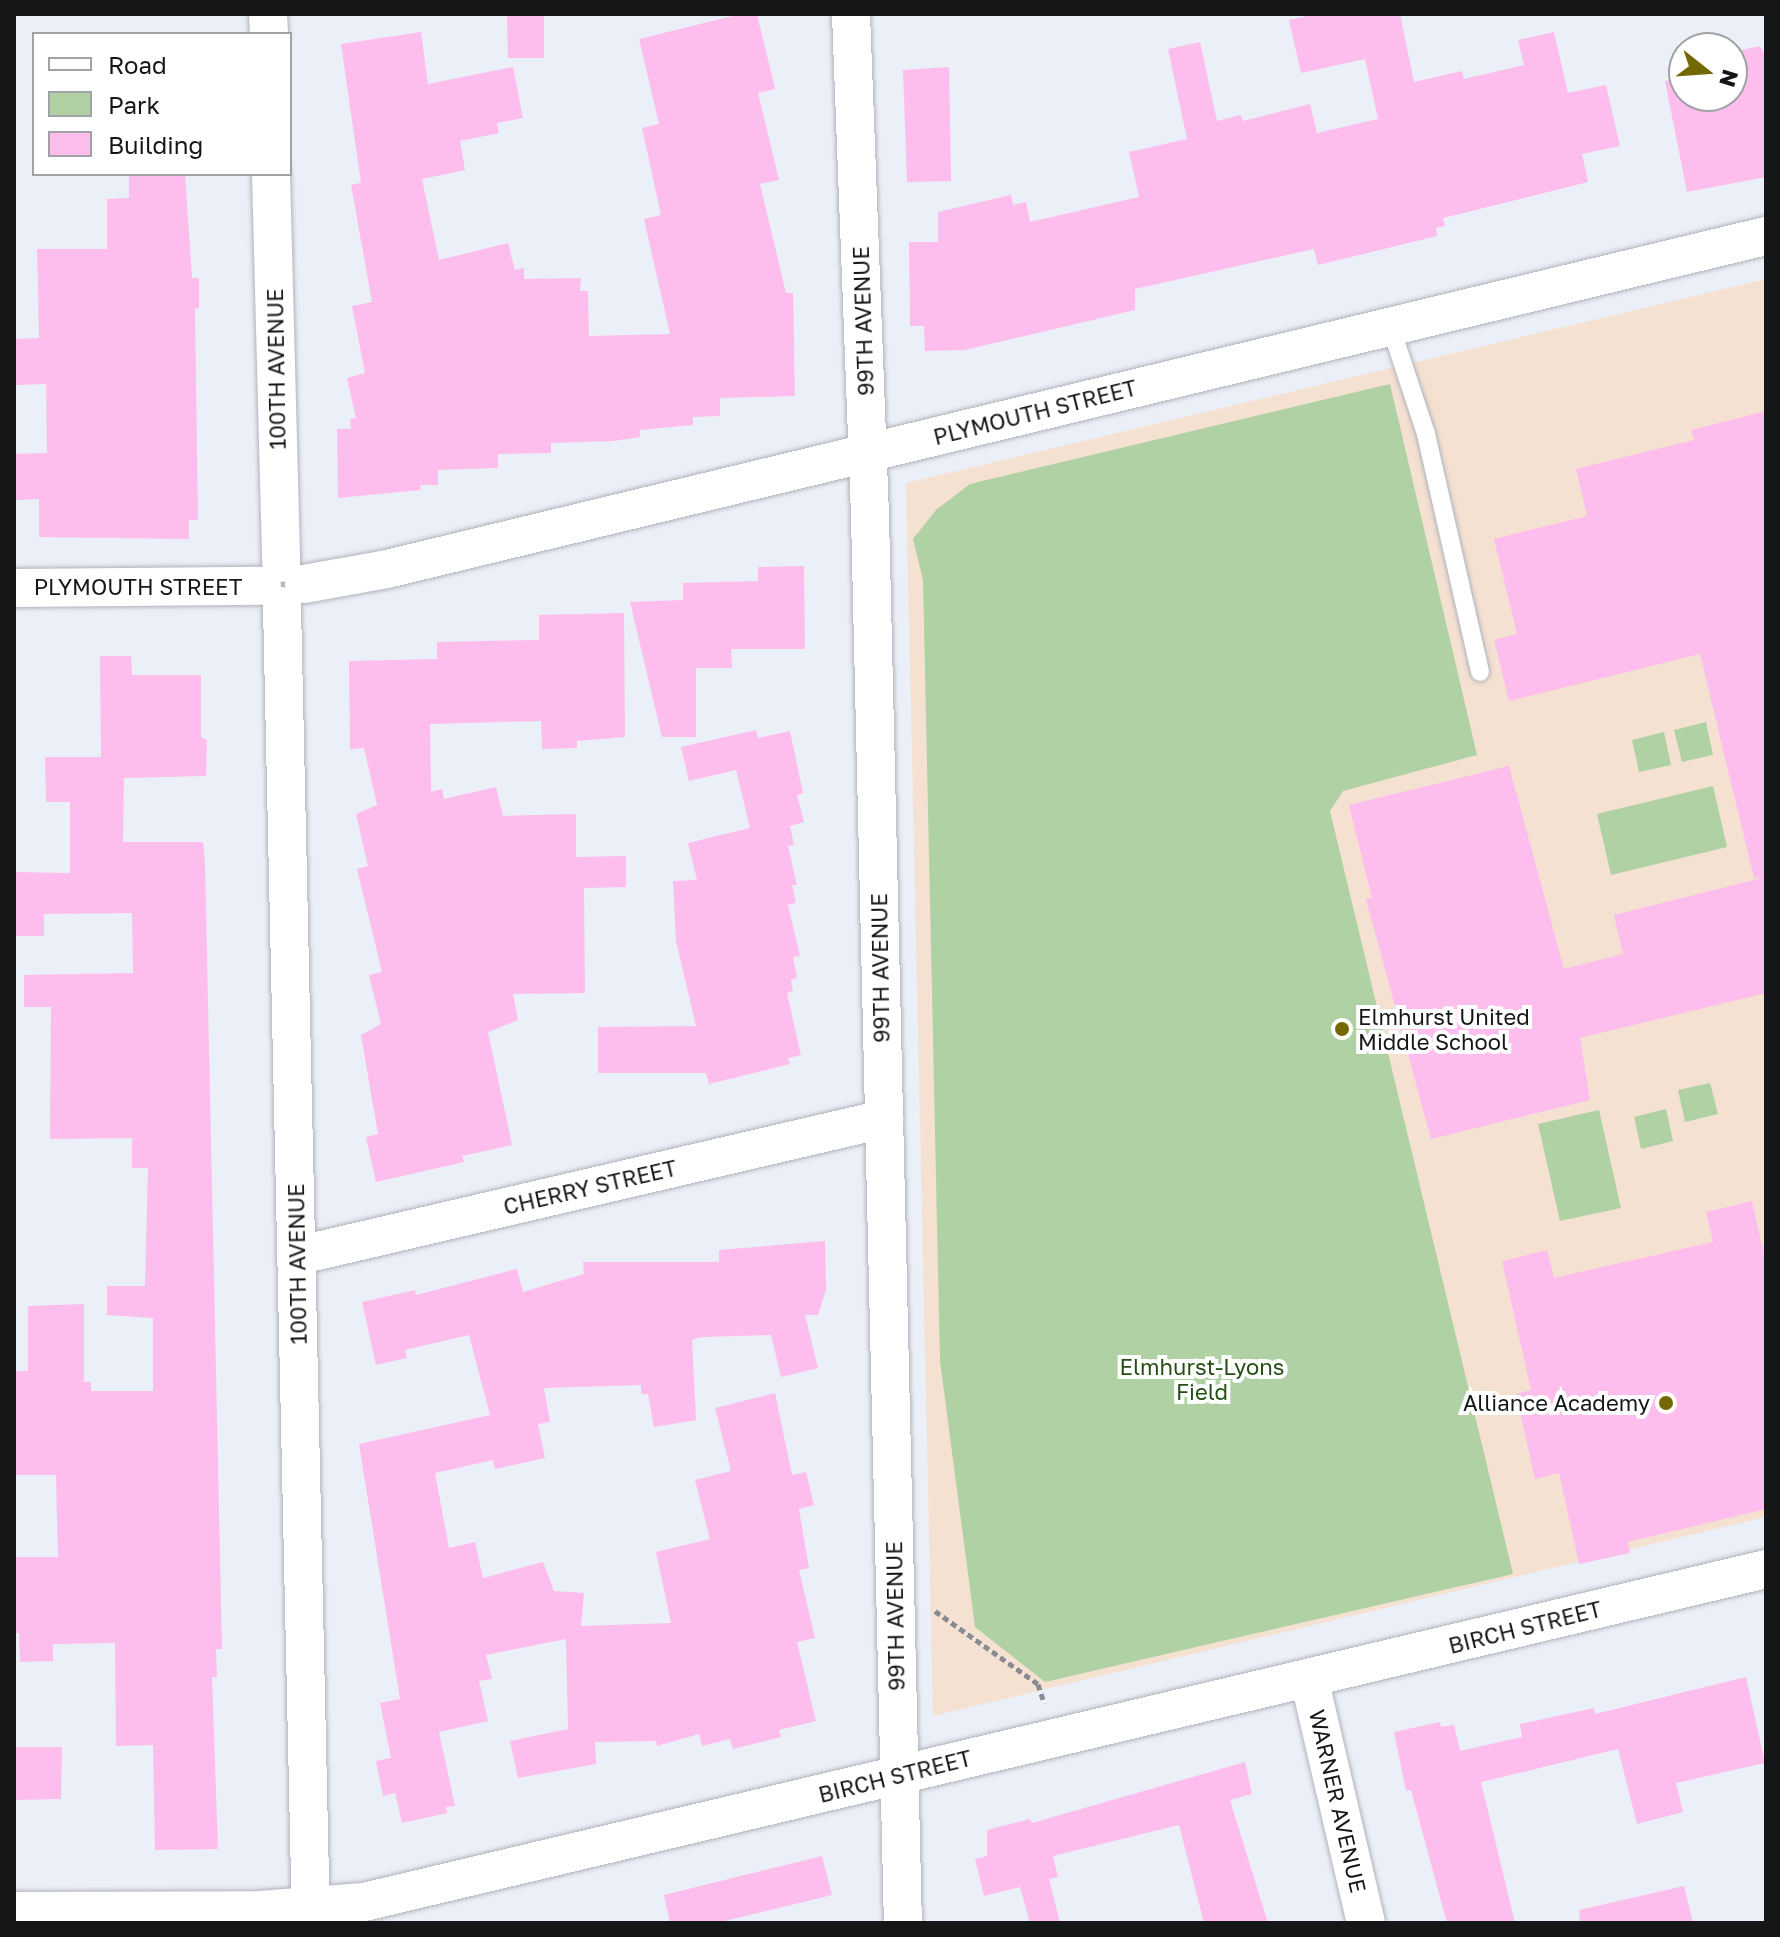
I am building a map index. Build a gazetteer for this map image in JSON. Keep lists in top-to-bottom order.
{
  "streets": {
    "street": [
      "99TH AVENUE",
      "100TH AVENUE",
      "PLYMOUTH STREET",
      "CHERRY STREET",
      "BIRCH STREET",
      "WARNER AVENUE"
    ]
  },
  "crossings": [
    ["99TH AVENUE", "PLYMOUTH STREET"],
    ["99TH AVENUE", "CHERRY STREET"],
    ["99TH AVENUE", "BIRCH STREET"],
    ["100TH AVENUE", "PLYMOUTH STREET"],
    ["100TH AVENUE", "CHERRY STREET"],
    ["100TH AVENUE", "BIRCH STREET"],
    ["BIRCH STREET", "WARNER AVENUE"]
  ],
  "parks": ["Elmhurst-Lyons Field"],
  "places": ["Elmhurst United Middle School", "Alliance Academy"],
  "legend": ["Road", "Park", "Building"],
  "north": "right"
}
